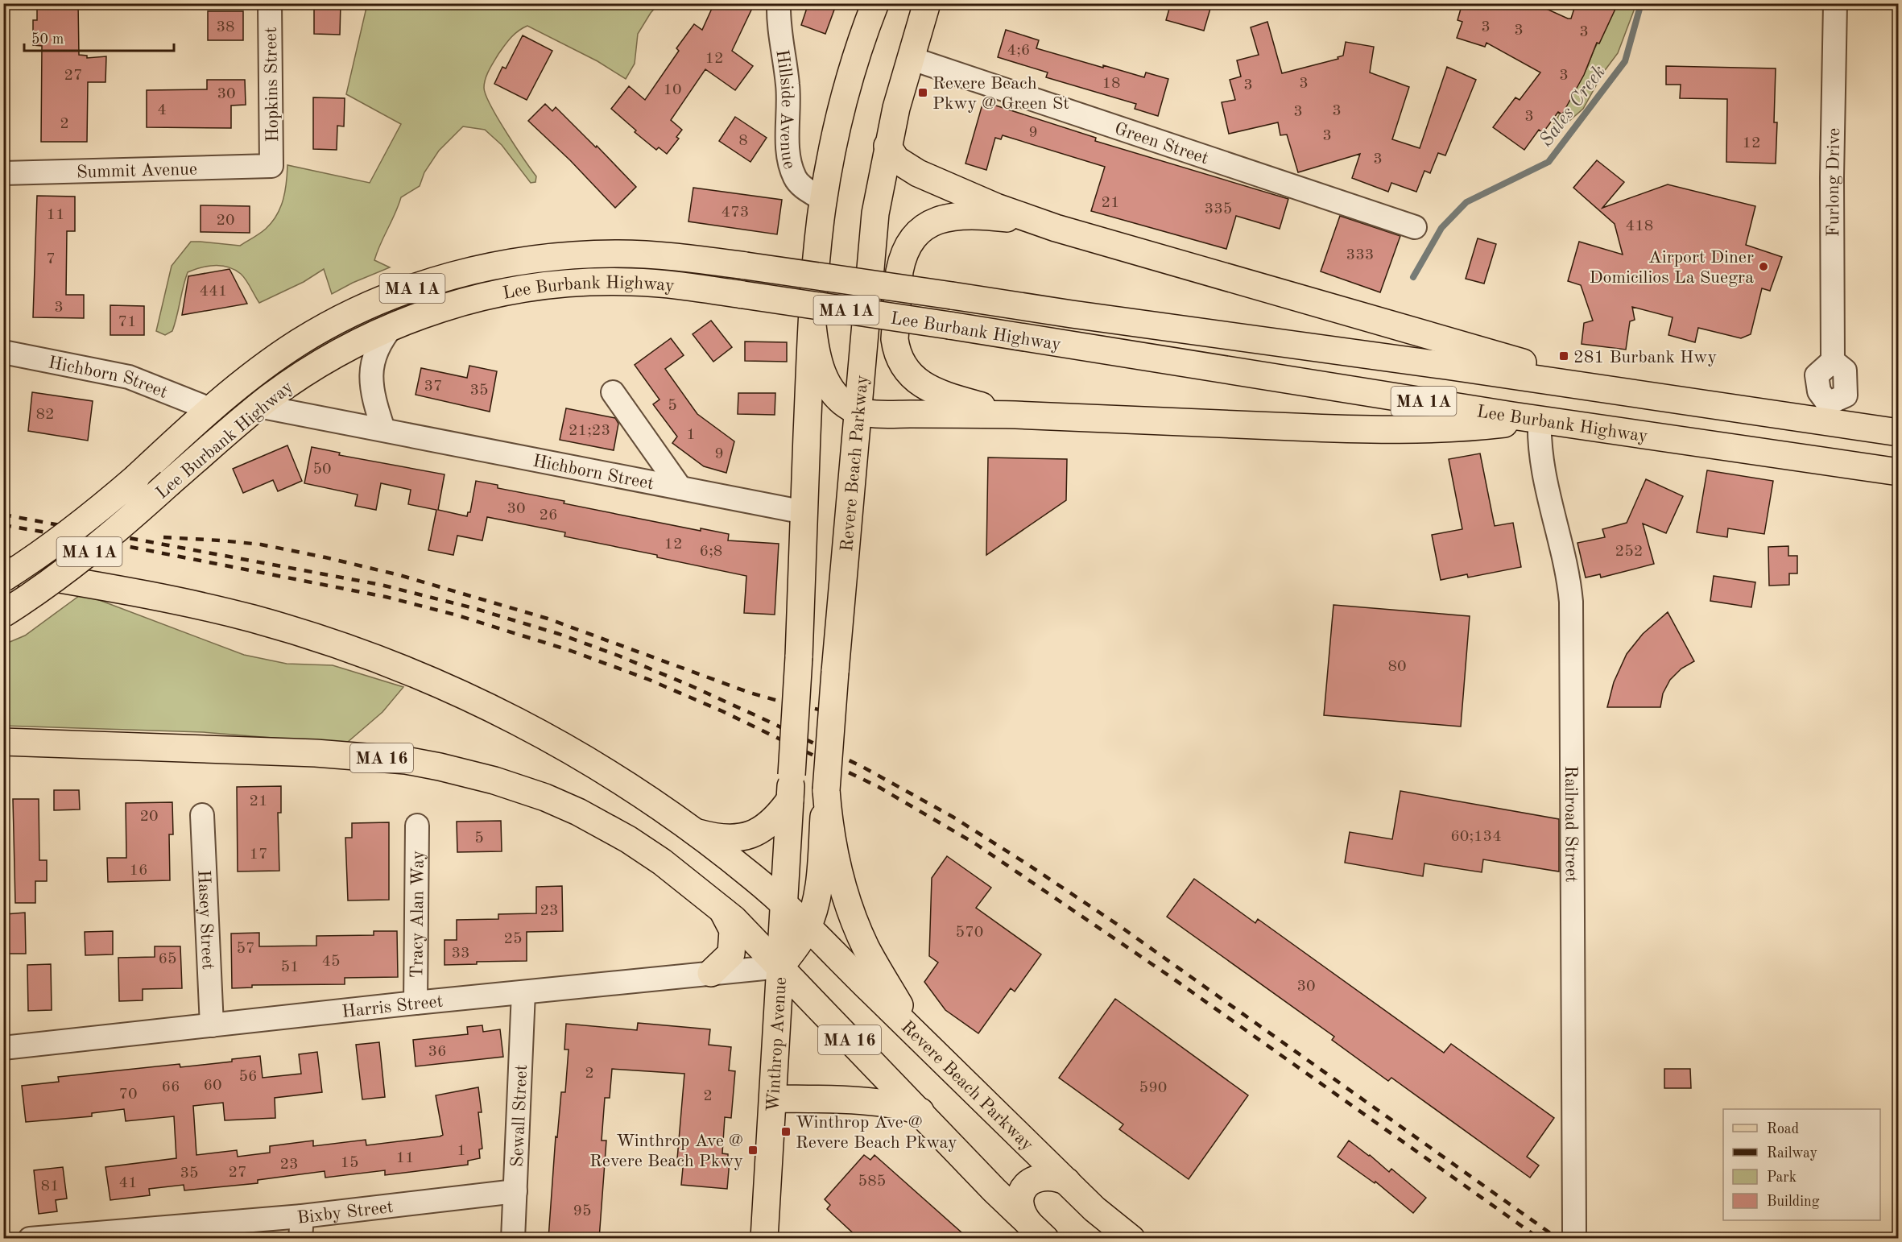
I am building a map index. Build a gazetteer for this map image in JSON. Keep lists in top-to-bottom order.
{
  "streets": {
    "main road": [
      "MA 1A",
      "Lee Burbank Highway",
      "Revere Beach Parkway",
      "MA 16",
      "Winthrop Avenue"
    ],
    "street": [
      "Hopkins Street",
      "Hillside Avenue",
      "Green Street",
      "Summit Avenue",
      "Furlong Drive",
      "Hichborn Street",
      "Railroad Street",
      "Tracy Alan Way",
      "Hasey Street",
      "Harris Street",
      "Sewall Street",
      "Bixby Street"
    ]
  },
  "crossings": [
    ["Hopkins Street", "Summit Avenue"],
    ["Green Street", "Revere Beach Parkway"],
    ["Furlong Drive", "Lee Burbank Highway"],
    ["Lee Burbank Highway", "Hichborn Street"],
    ["Lee Burbank Highway", "Railroad Street"],
    ["Revere Beach Parkway", "MA 16"],
    ["Revere Beach Parkway", "Harris Street"],
    ["Revere Beach Parkway", "Winthrop Avenue"],
    ["MA 16", "Harris Street"],
    ["MA 16", "Winthrop Avenue"],
    ["Tracy Alan Way", "Harris Street"],
    ["Hasey Street", "Harris Street"],
    ["Harris Street", "Winthrop Avenue"],
    ["Harris Street", "Sewall Street"],
    ["Sewall Street", "Bixby Street"]
  ],
  "water": ["Sales Creek"],
  "places": {
    "transit": [
      "Revere Beach Pkwy @ Green St",
      "281 Burbank Hwy",
      "Winthrop Ave @ Revere Beach Pkway",
      "Winthrop Ave @ Revere Beach Pkwy"
    ],
    "other": ["Airport Diner Domicilios La Suegra"]
  },
  "house_numbers": [
    "38",
    "3",
    "3",
    "3",
    "4;6",
    "12",
    "27",
    "3",
    "18",
    "3",
    "3",
    "10",
    "30",
    "4",
    "3",
    "3",
    "3",
    "2",
    "9",
    "3",
    "8",
    "12",
    "3",
    "21",
    "335",
    "473",
    "11",
    "20",
    "418",
    "333",
    "7",
    "441",
    "3",
    "71",
    "37",
    "35",
    "5",
    "82",
    "21;23",
    "1",
    "9",
    "50",
    "30",
    "26",
    "12",
    "6;8",
    "252",
    "80",
    "21",
    "20",
    "60;134",
    "5",
    "17",
    "16",
    "23",
    "570",
    "25",
    "57",
    "33",
    "65",
    "45",
    "51",
    "30",
    "36",
    "2",
    "56",
    "60",
    "66",
    "590",
    "70",
    "2",
    "1",
    "11",
    "15",
    "23",
    "27",
    "35",
    "585",
    "41",
    "81",
    "95"
  ],
  "legend": [
    "Road",
    "Railway",
    "Park",
    "Building"
  ],
  "scale_bar": "50 m"
}
